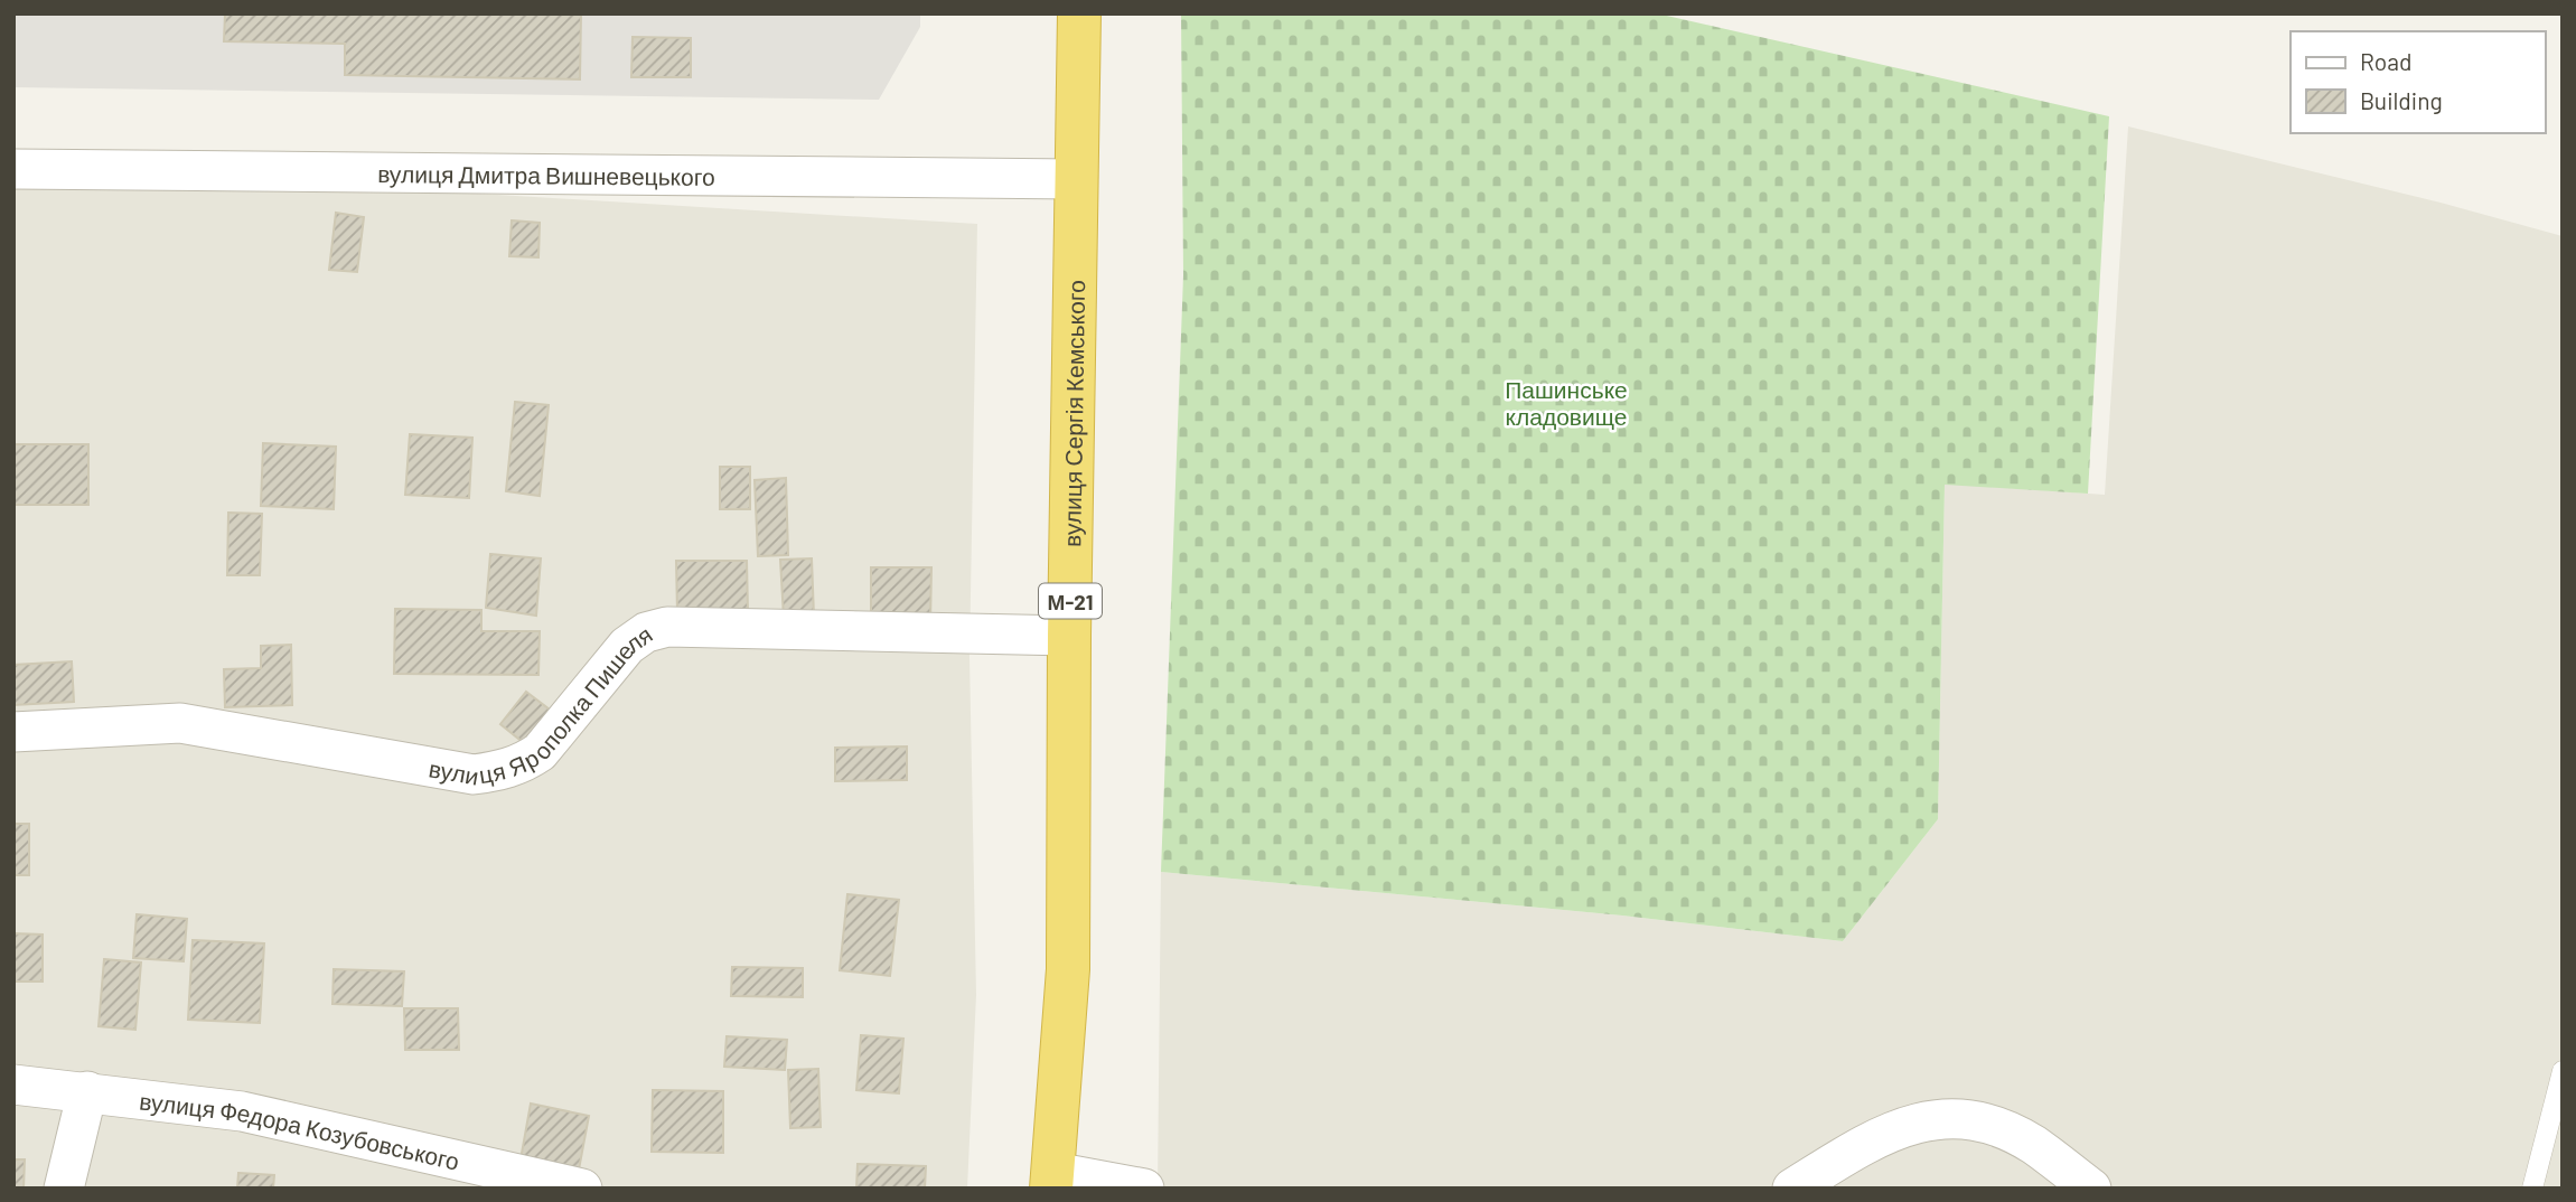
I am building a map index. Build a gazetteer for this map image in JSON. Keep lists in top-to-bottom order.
{
  "streets": {
    "highway": ["вулиця Сергія Кемського", "М-21"],
    "street": ["вулиця Дмитра Вишневецького", "вулиця Ярополка Пишеля", "вулиця Федора Козубовського"]
  },
  "crossings": [
    ["вулиця Дмитра Вишневецького", "вулиця Сергія Кемського"],
    ["вулиця Сергія Кемського", "вулиця Ярополка Пишеля"]
  ],
  "parks": ["Пашинське кладовище"],
  "legend": ["Road", "Building"]
}
